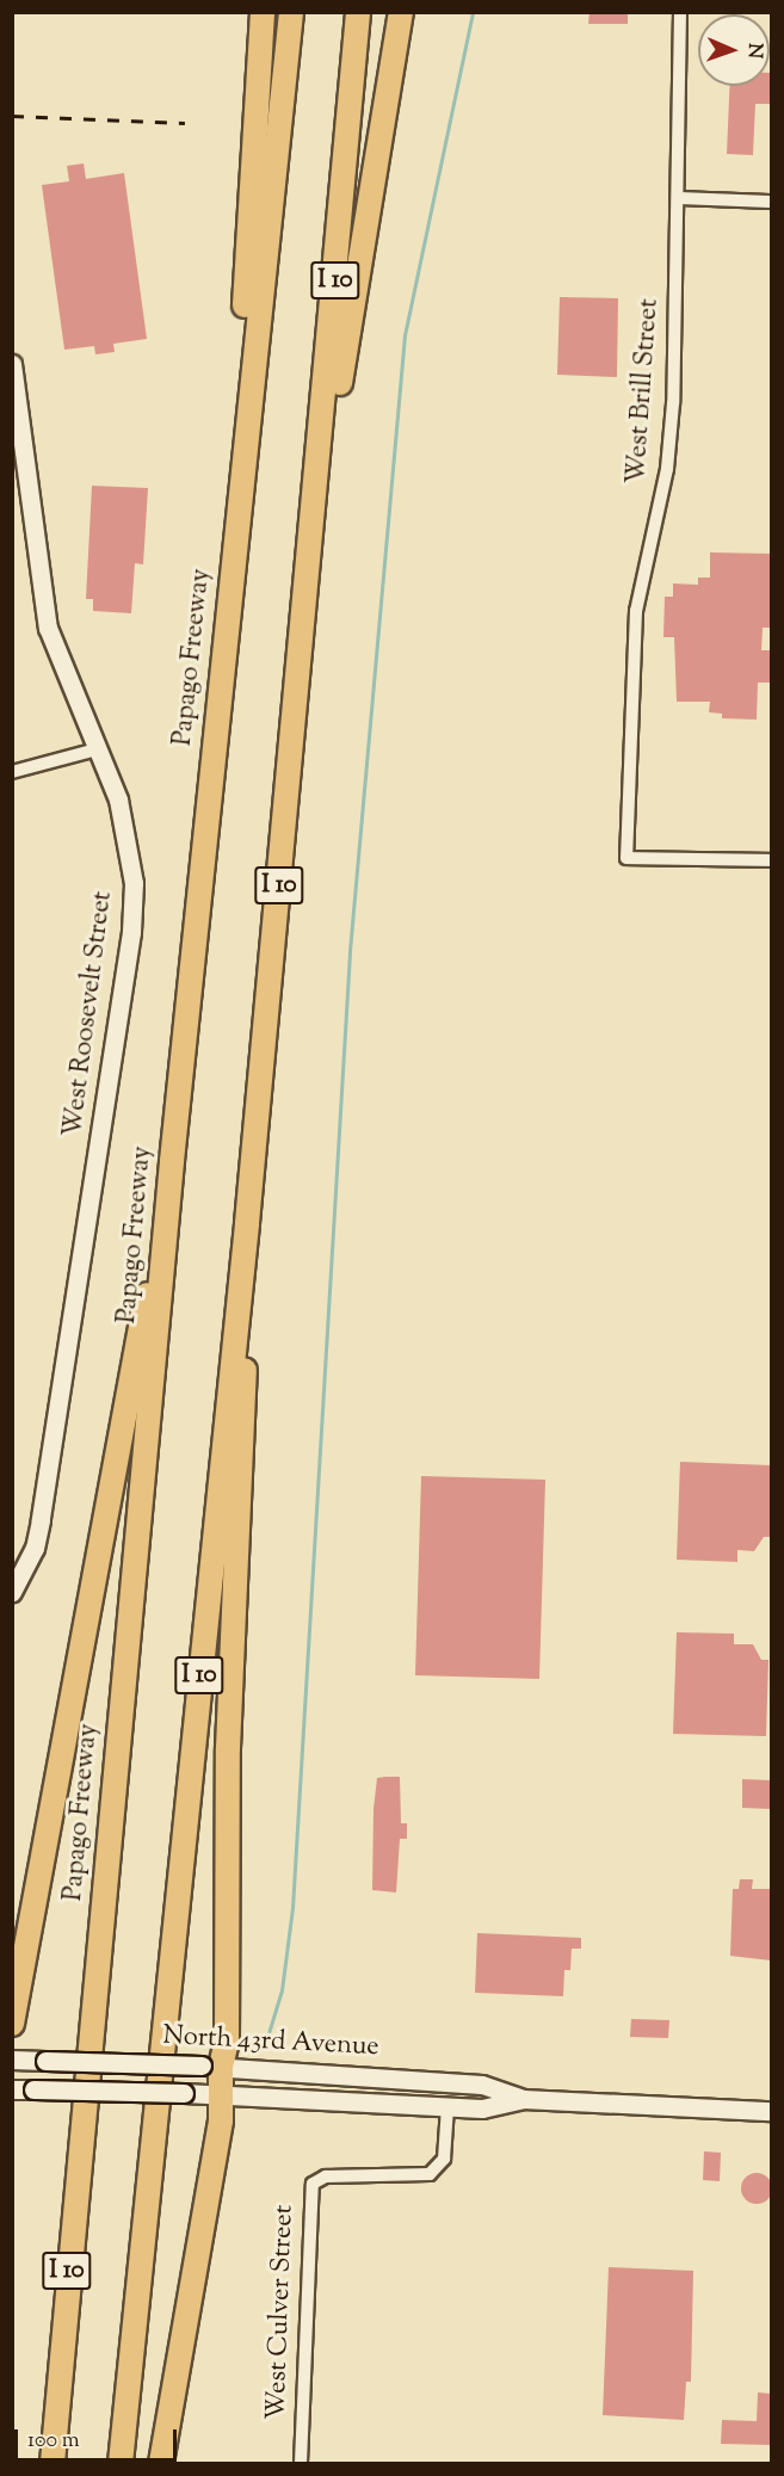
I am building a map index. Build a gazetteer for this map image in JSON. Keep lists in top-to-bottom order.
{
  "streets": {
    "highway": ["I 10", "Papago Freeway"],
    "main road": ["West Roosevelt Street", "North 43rd Avenue"],
    "street": ["West Brill Street", "West Culver Street"]
  },
  "crossings": [
    ["North 43rd Avenue", "West Culver Street"]
  ],
  "scale_bar": "100 m",
  "north": "right"
}
